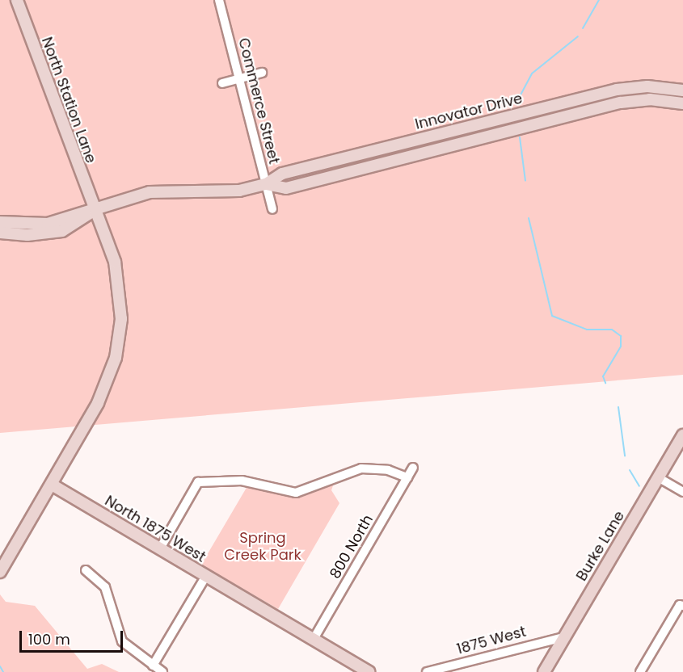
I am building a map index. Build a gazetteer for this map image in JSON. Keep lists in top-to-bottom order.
{
  "streets": {
    "main road": [
      "North Station Lane",
      "Innovator Drive",
      "North 1875 West",
      "Burke Lane"
    ],
    "street": ["Commerce Street", "800 North", "1875 West"]
  },
  "crossings": [
    ["North Station Lane", "Innovator Drive"],
    ["North Station Lane", "North 1875 West"],
    ["Commerce Street", "Innovator Drive"],
    ["North 1875 West", "800 North"],
    ["Burke Lane", "1875 West"]
  ],
  "parks": ["Spring Creek Park"],
  "scale_bar": "100 m"
}
